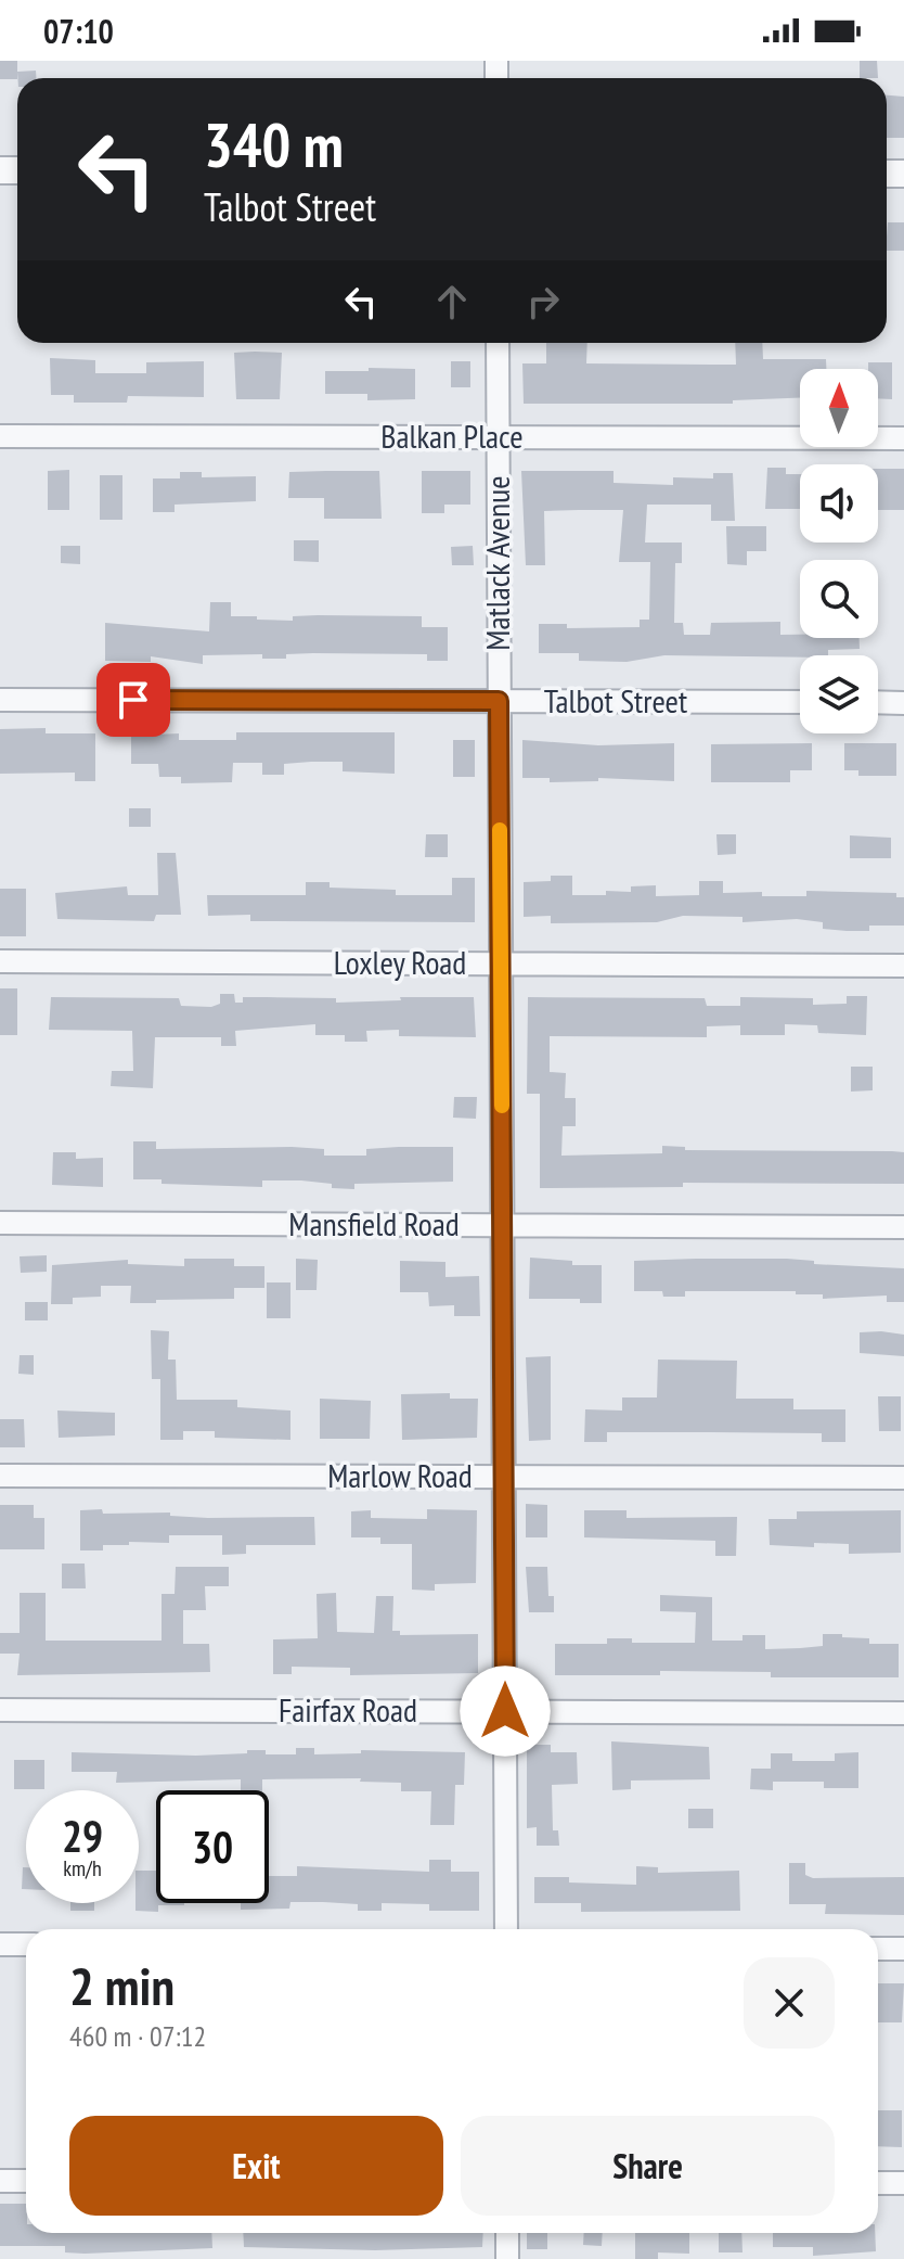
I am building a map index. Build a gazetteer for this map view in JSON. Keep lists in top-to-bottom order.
{
  "streets": {
    "street": [
      "Balkan Place",
      "Matlack Avenue",
      "Talbot Street",
      "Loxley Road",
      "Mansfield Road",
      "Marlow Road",
      "Fairfax Road"
    ]
  },
  "crossings": [
    ["Balkan Place", "Matlack Avenue"],
    ["Matlack Avenue", "Talbot Street"],
    ["Matlack Avenue", "Loxley Road"],
    ["Matlack Avenue", "Mansfield Road"],
    ["Matlack Avenue", "Marlow Road"],
    ["Matlack Avenue", "Fairfax Road"]
  ],
  "north": "top",
  "page": {
    "status": "07:10",
    "turn": ["340 m", "Talbot Street"],
    "speed": "29 km/h",
    "limit": "30",
    "heading": ["2 min", "460 m · 07:12"],
    "buttons": ["Exit", "Share"]
  }
}
